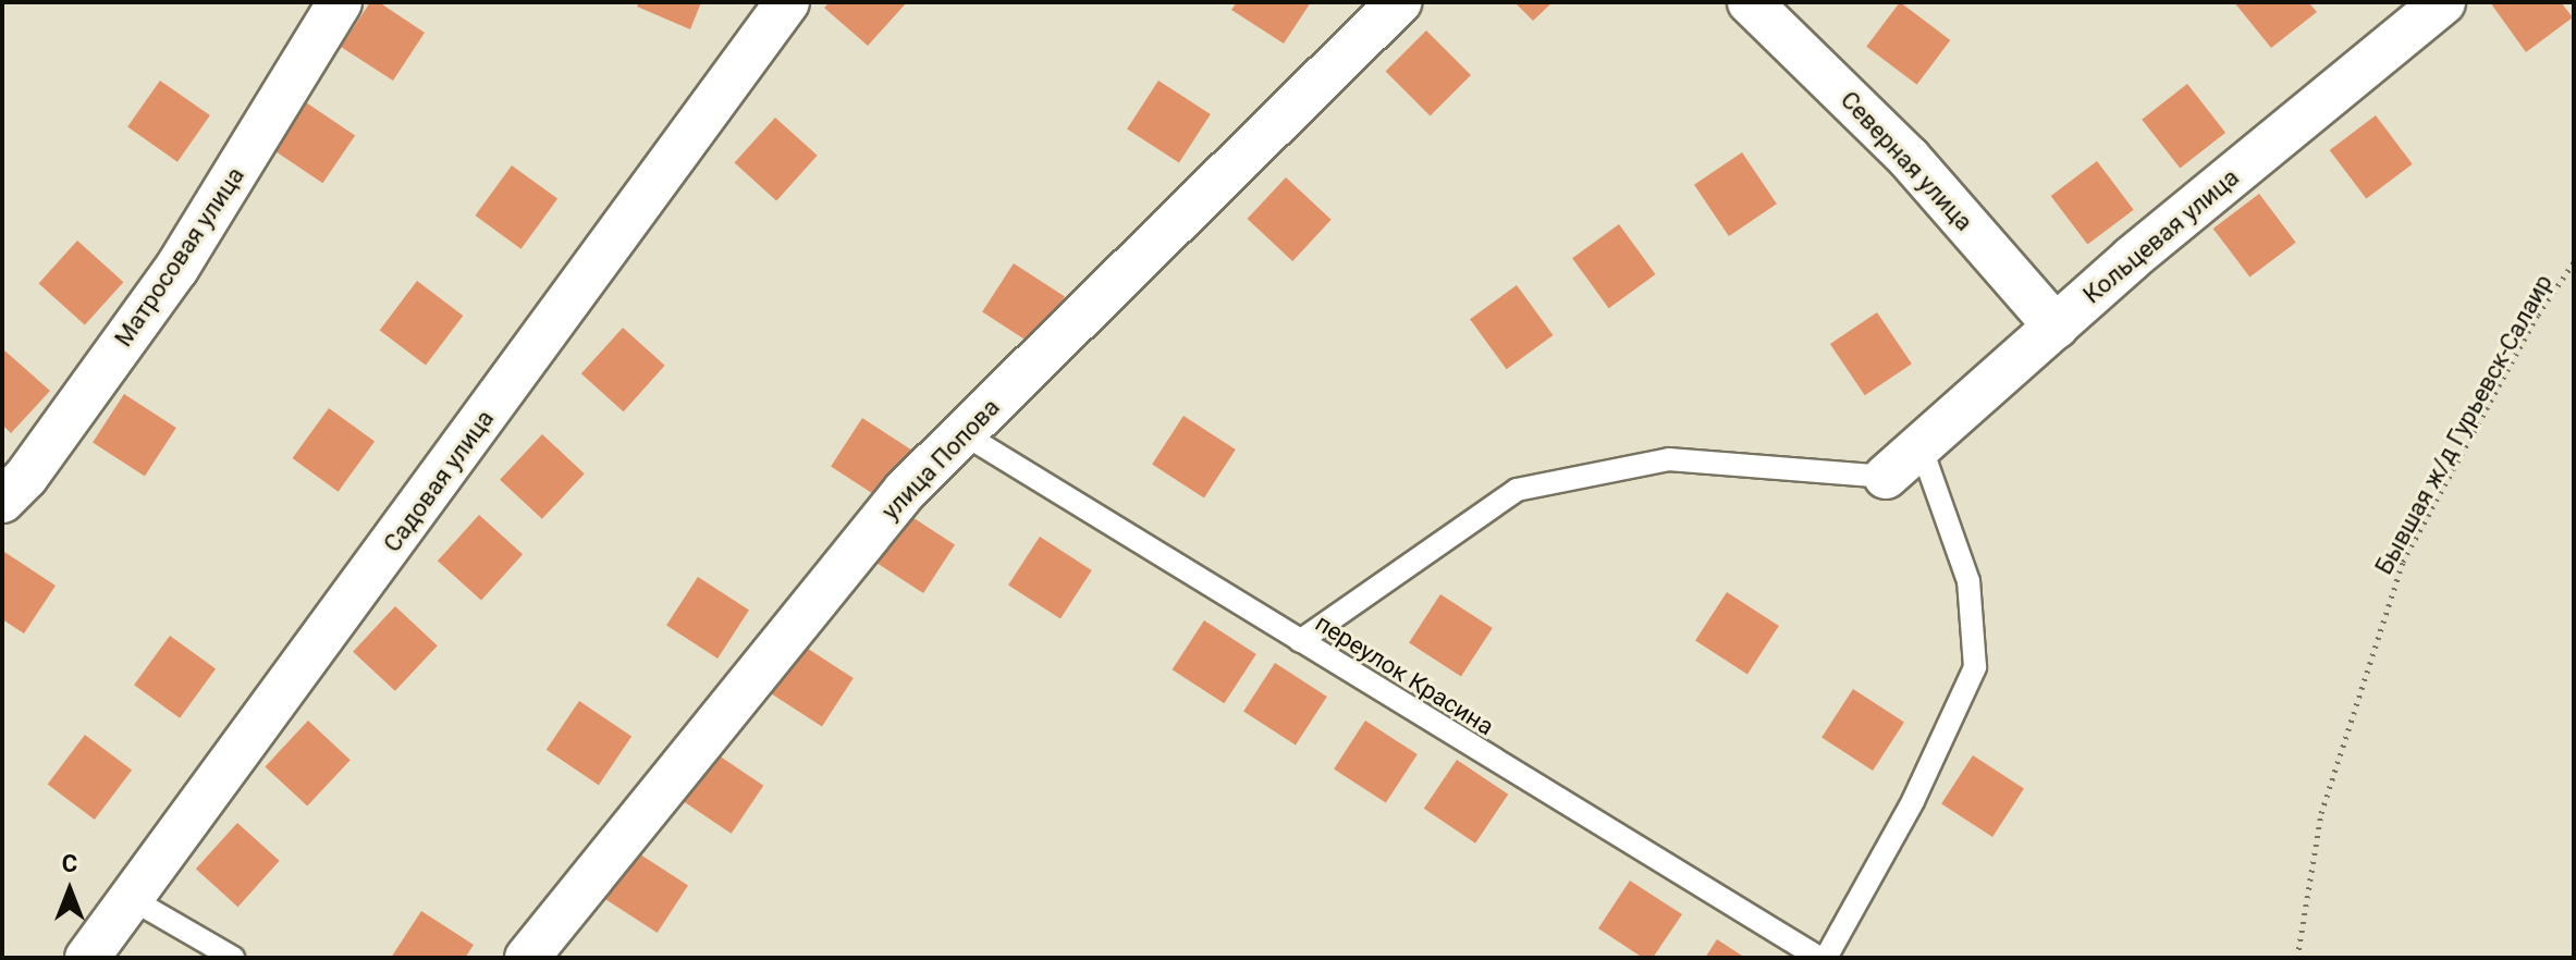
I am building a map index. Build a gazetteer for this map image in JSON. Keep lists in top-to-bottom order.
{
  "streets": {
    "street": [
      "Северная улица",
      "Кольцевая улица",
      "Матросовая улица",
      "улица Попова",
      "Садовая улица"
    ],
    "lane": ["переулок Красина"],
    "path": ["Бывшая ж/д Гурьевск-Салаир"]
  },
  "crossings": [
    ["Северная улица", "Кольцевая улица"],
    ["улица Попова", "переулок Красина"]
  ],
  "north": "top"
}
